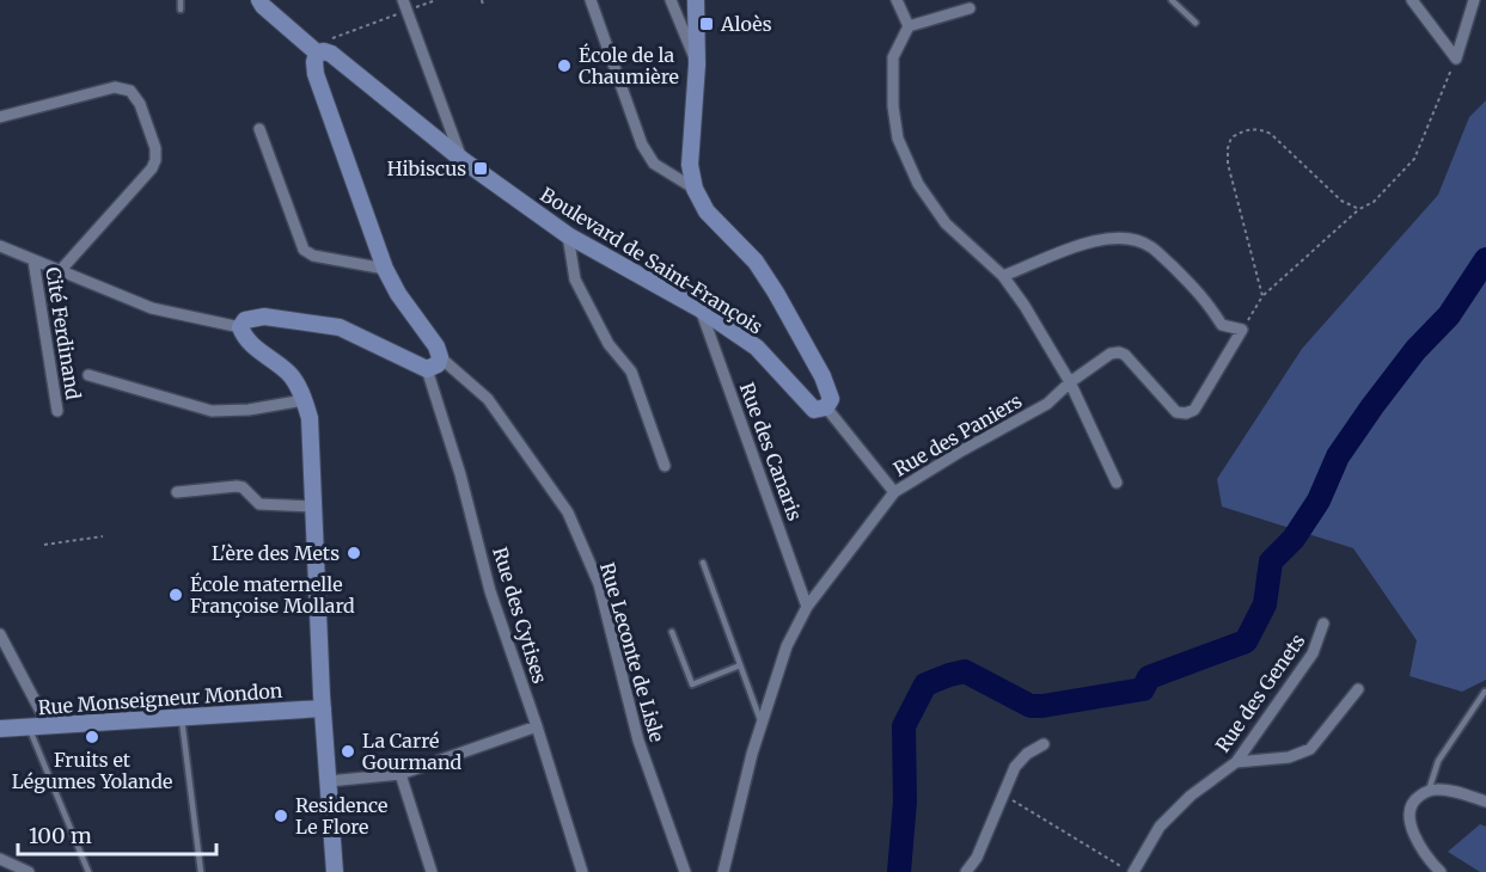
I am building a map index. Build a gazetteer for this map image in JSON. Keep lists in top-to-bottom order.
{
  "streets": {
    "main road": ["Boulevard de Saint-François", "Rue Monseigneur Mondon"],
    "street": [
      "Cité Ferdinand",
      "Rue des Paniers",
      "Rue des Canaris",
      "Rue des Cytises",
      "Rue Leconte de Lisle",
      "Rue des Genets"
    ]
  },
  "crossings": [
    ["Boulevard de Saint-François", "Rue des Canaris"],
    ["Rue des Paniers", "Rue des Canaris"]
  ],
  "places": {
    "transit": ["Aloès", "Hibiscus"],
    "other": [
      "École de la Chaumière",
      "L'ère des Mets",
      "École maternelle Françoise Mollard",
      "Fruits et Légumes Yolande",
      "La Carré Gourmand",
      "Residence Le Flore"
    ]
  },
  "scale_bar": "100 m"
}
